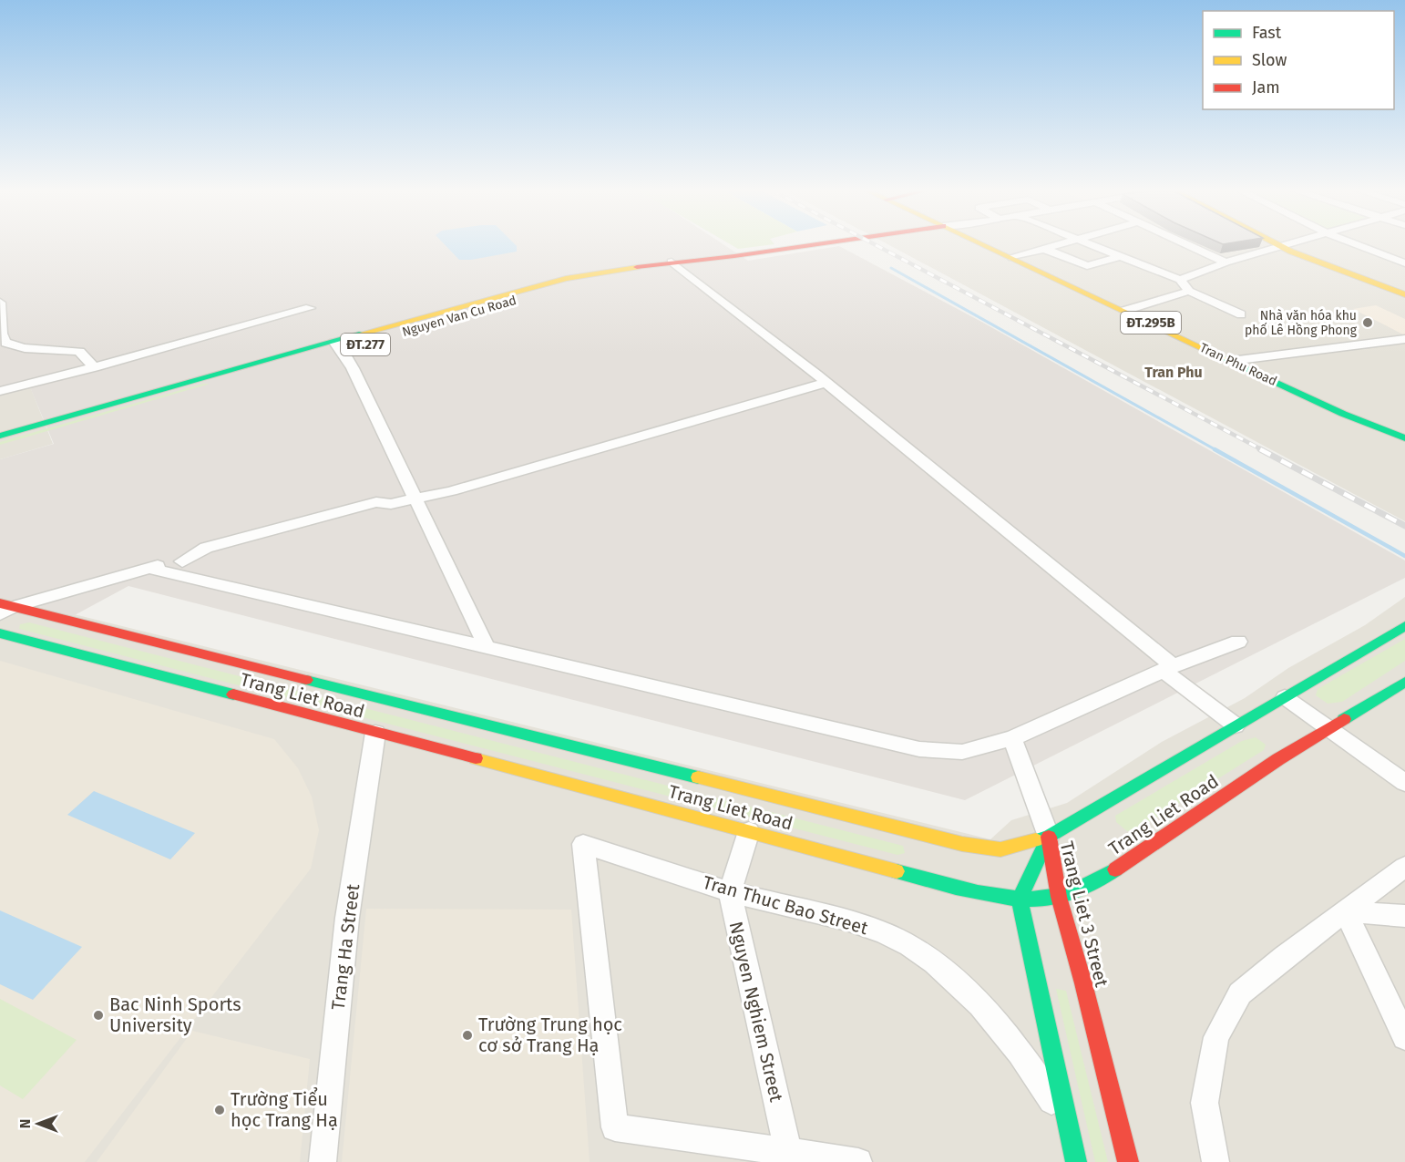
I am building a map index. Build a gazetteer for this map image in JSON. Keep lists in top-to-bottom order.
{
  "streets": {
    "main road": [
      "Nguyen Van Cu Road",
      "ĐT.295B",
      "ĐT.277",
      "Tran Phu Road",
      "Trang Liet Road",
      "Trang Liet 3 Street"
    ],
    "street": ["Tran Thuc Bao Street", "Trang Ha Street", "Nguyen Nghiem Street"]
  },
  "crossings": [
    ["Trang Liet Road", "Trang Liet 3 Street"],
    ["Trang Liet Road", "Trang Ha Street"],
    ["Tran Thuc Bao Street", "Nguyen Nghiem Street"]
  ],
  "districts": ["Tran Phu"],
  "places": [
    "Nhà văn hóa khu phố Lê Hồng Phong",
    "Bac Ninh Sports University",
    "Trường Trung học cơ sở Trang Hạ",
    "Trường Tiểu học Trang Hạ"
  ],
  "legend": ["Fast", "Slow", "Jam"],
  "north": "left"
}
